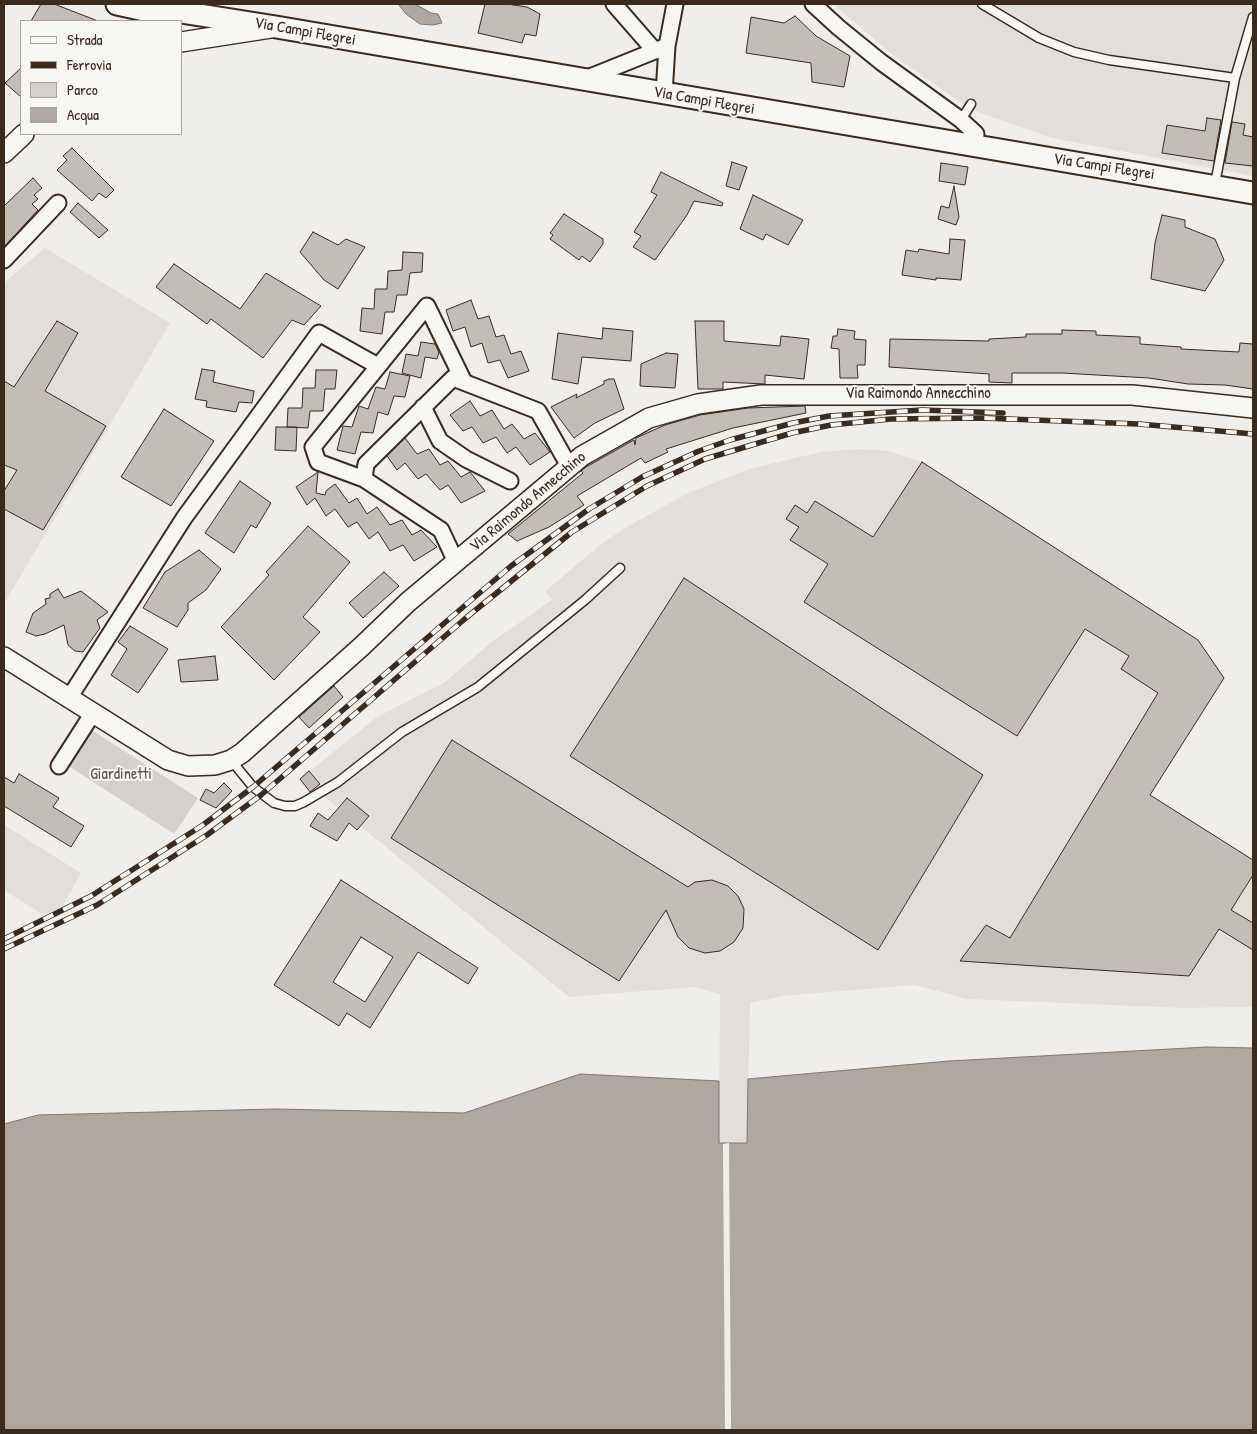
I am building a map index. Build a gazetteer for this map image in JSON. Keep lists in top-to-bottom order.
{
  "streets": {
    "main road": ["Via Campi Flegrei"],
    "street": ["Via Raimondo Annecchino"]
  },
  "parks": ["Giardinetti"],
  "legend": [
    "Strada",
    "Ferrovia",
    "Parco",
    "Acqua"
  ]
}
